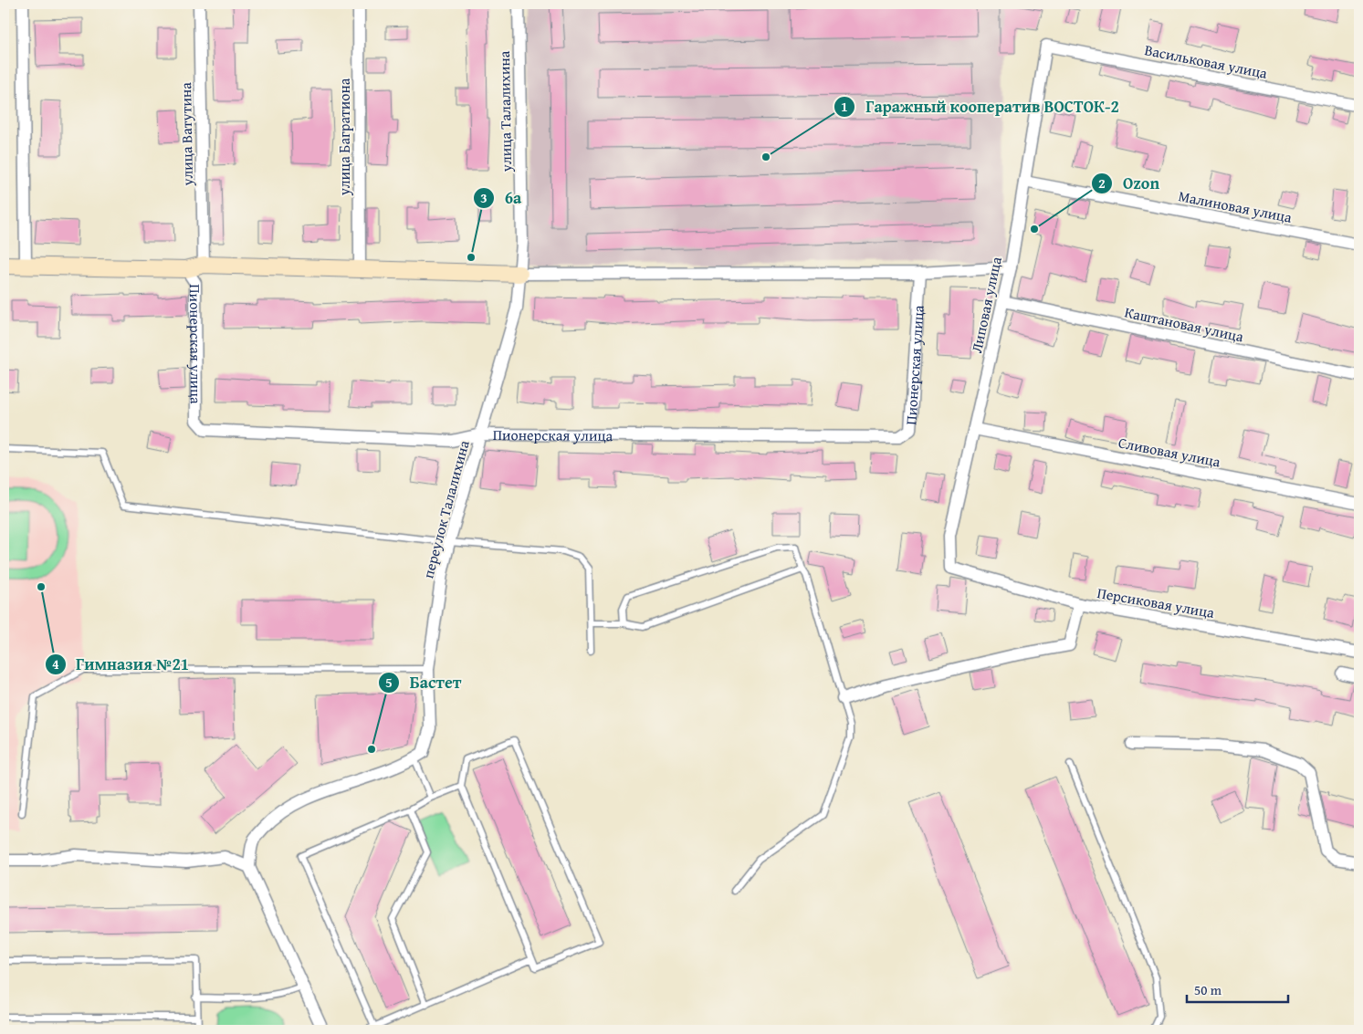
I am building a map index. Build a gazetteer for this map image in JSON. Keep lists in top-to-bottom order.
{
  "streets": {
    "street": [
      "Васильковая улица",
      "улица Талалихина",
      "улица Ватутина",
      "улица Багратиона",
      "Малиновая улица",
      "Липовая улица",
      "Каштановая улица",
      "Пионерская улица",
      "Сливовая улица",
      "переулок Талалихина",
      "Персиковая улица"
    ]
  },
  "crossings": [
    ["Васильковая улица", "Липовая улица"],
    ["улица Талалихина", "Пионерская улица"],
    ["улица Талалихина", "переулок Талалихина"],
    ["улица Ватутина", "Пионерская улица"],
    ["улица Багратиона", "Пионерская улица"],
    ["Малиновая улица", "Липовая улица"],
    ["Липовая улица", "Каштановая улица"],
    ["Липовая улица", "Пионерская улица"],
    ["Липовая улица", "Сливовая улица"],
    ["Липовая улица", "Персиковая улица"],
    ["Пионерская улица", "переулок Талалихина"]
  ],
  "places": [
    "Гаражный кооператив ВОСТОК-2",
    "Ozon",
    "6а",
    "Гимназия №21",
    "Бастет"
  ],
  "scale_bar": "50 m"
}
